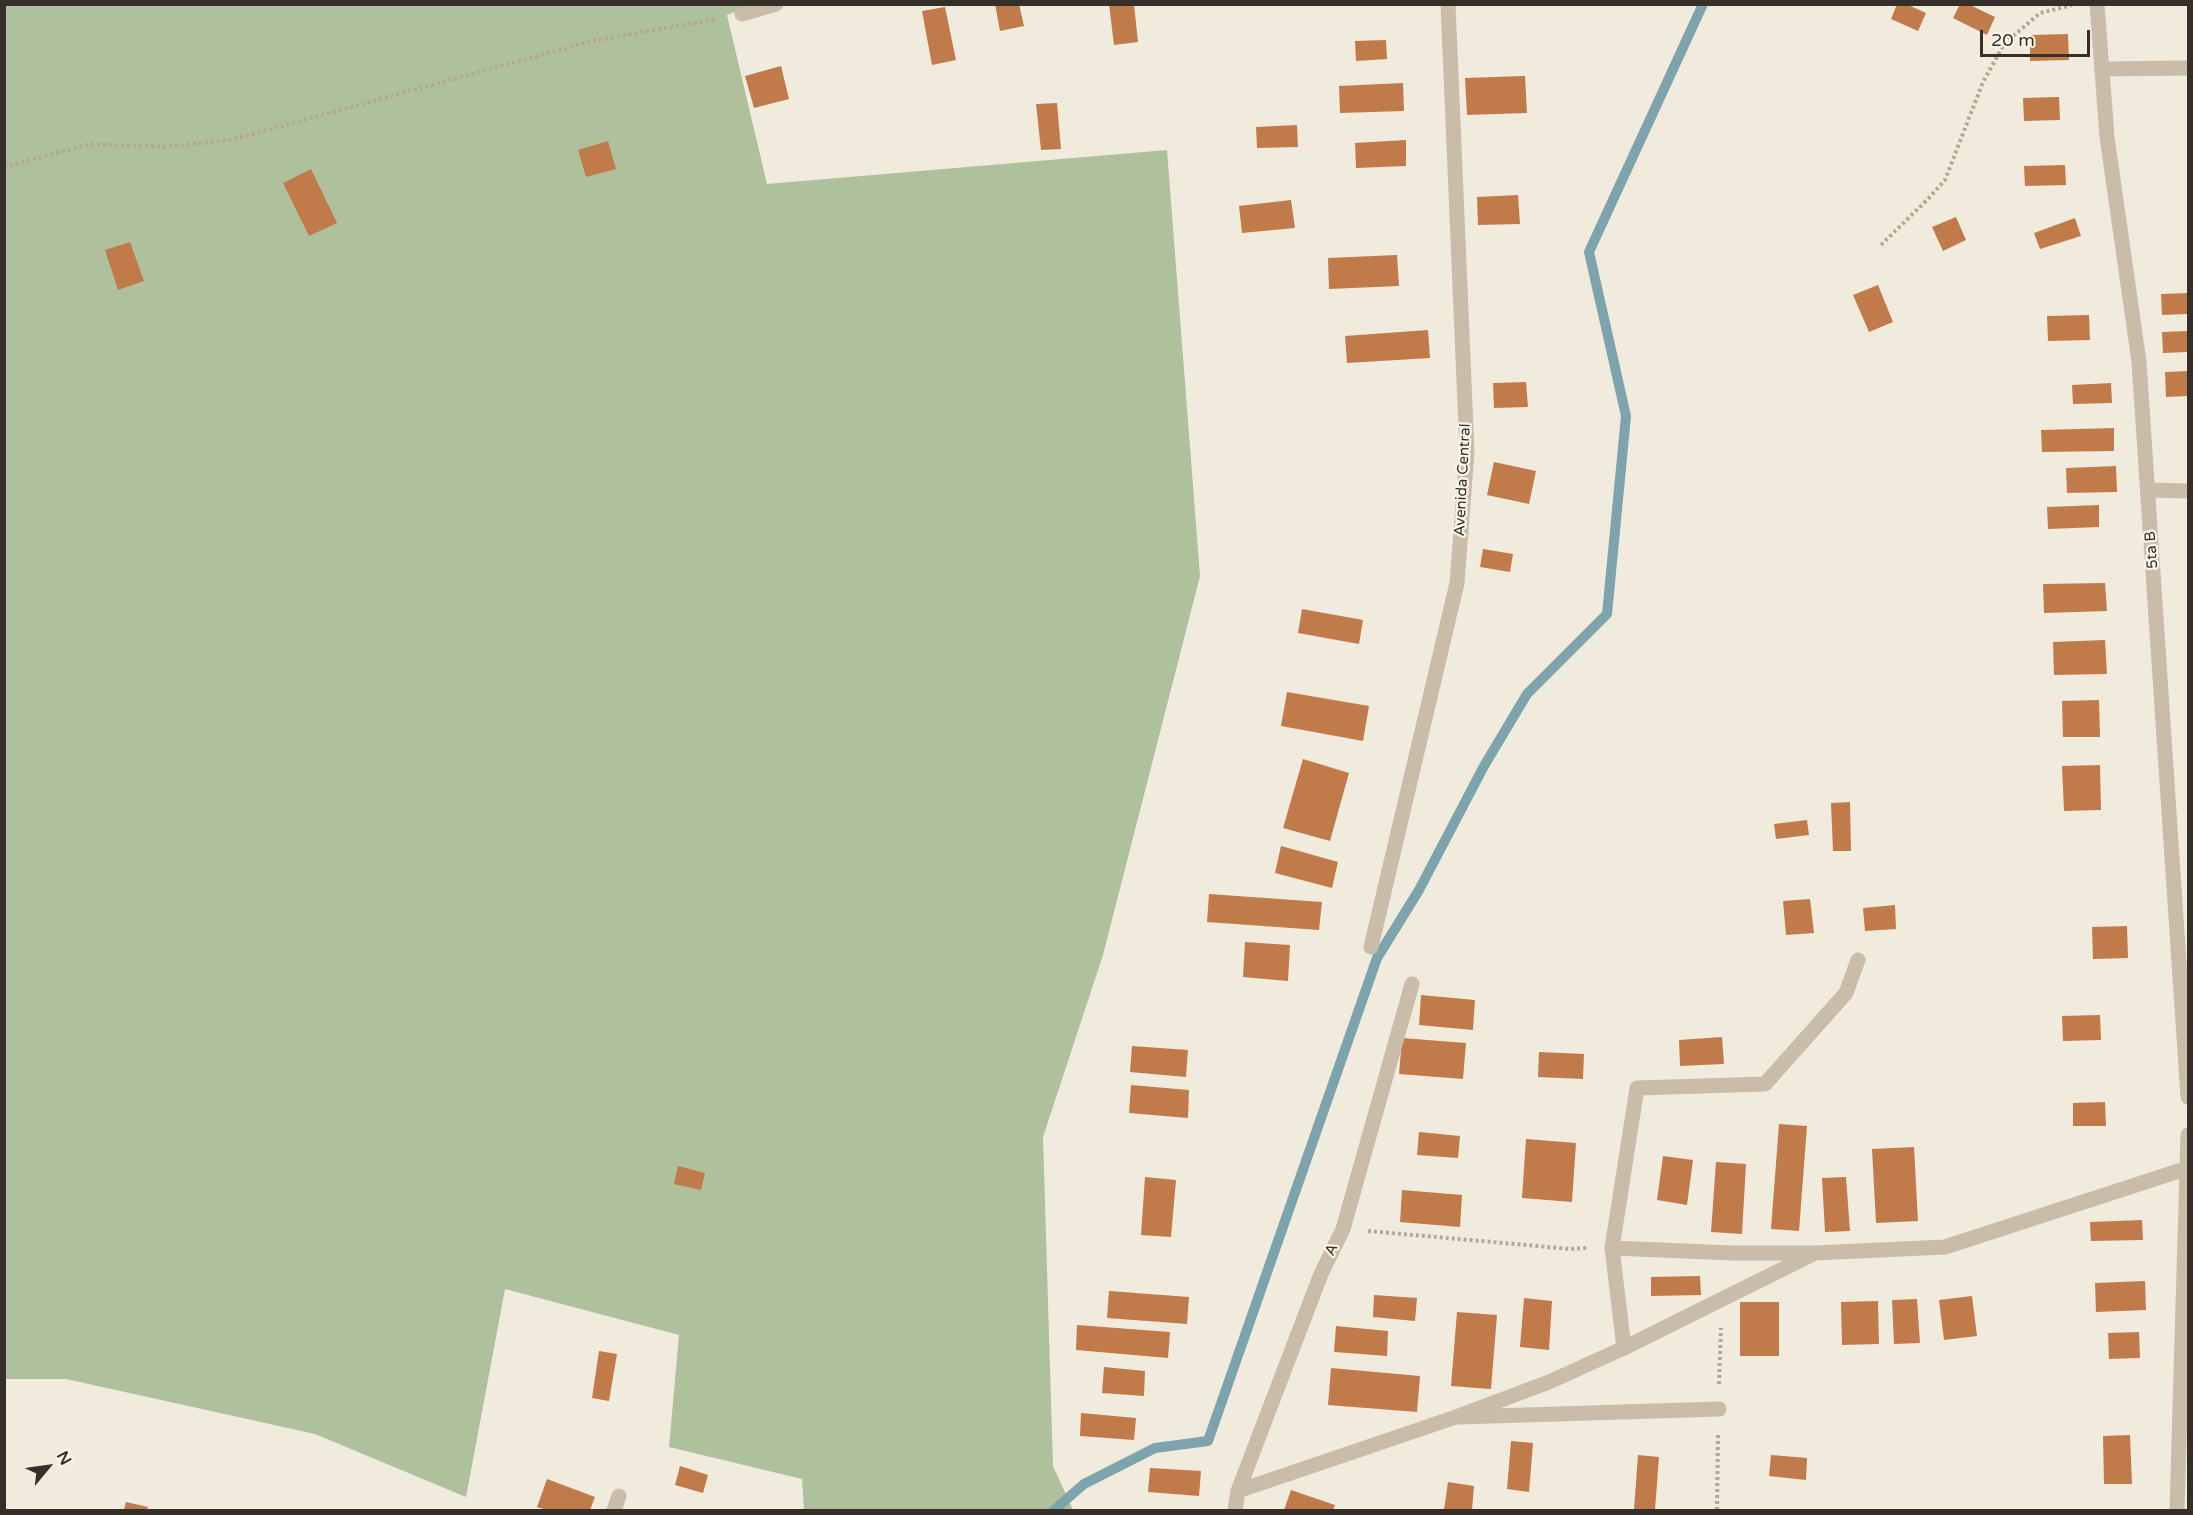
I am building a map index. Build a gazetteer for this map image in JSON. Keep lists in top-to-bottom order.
{
  "streets": {
    "street": ["Avenida Central", "5ta B", "A"]
  },
  "scale_bar": "20 m",
  "north": "top right"
}
